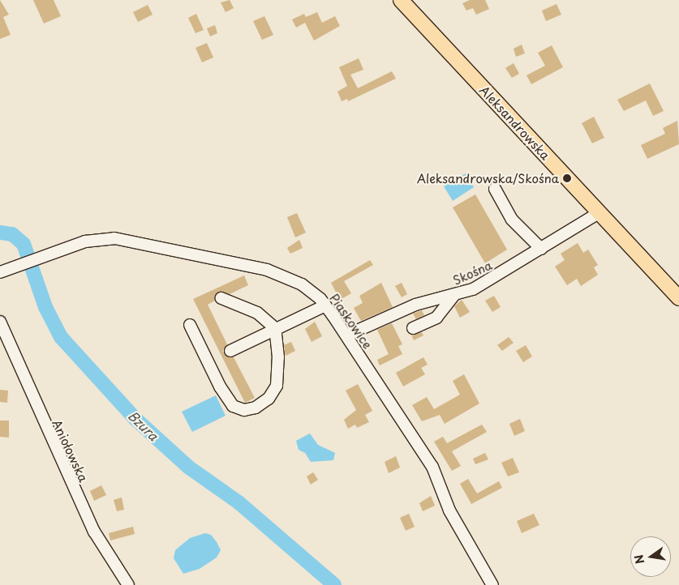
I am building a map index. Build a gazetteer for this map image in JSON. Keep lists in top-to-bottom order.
{
  "streets": {
    "main road": ["Aleksandrowska"],
    "street": ["Skośna", "Piaskowice", "Aniołowska"]
  },
  "crossings": [
    ["Aleksandrowska", "Skośna"],
    ["Skośna", "Piaskowice"]
  ],
  "water": ["Bzura"],
  "places": ["Aleksandrowska/Skośna"],
  "north": "left"
}
